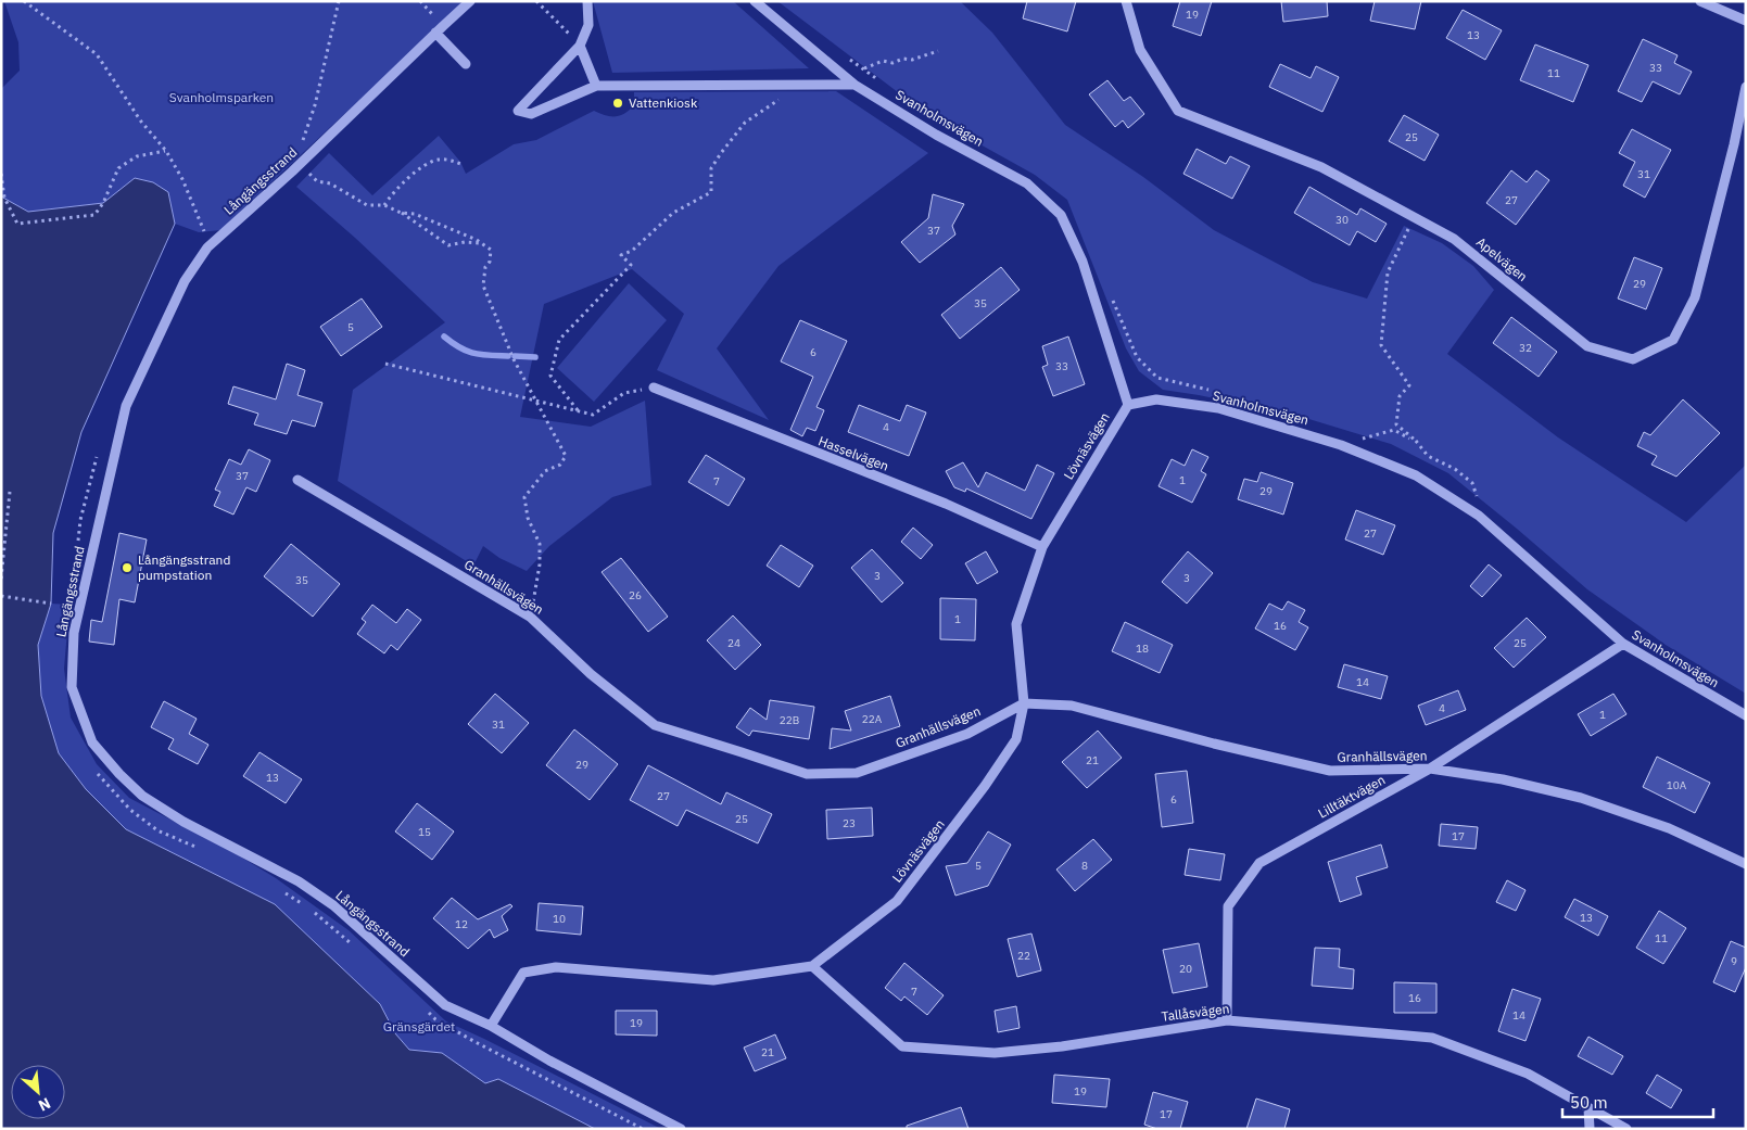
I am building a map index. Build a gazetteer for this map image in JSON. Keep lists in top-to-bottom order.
{
  "streets": {
    "street": [
      "Svanholmsvägen",
      "Långängsstrand",
      "Apelvägen",
      "Lövnäsvägen",
      "Hasselvägen",
      "Granhällsvägen",
      "Lilltäktvägen",
      "Tallåsvägen"
    ]
  },
  "crossings": [
    ["Svanholmsvägen", "Lövnäsvägen"],
    ["Svanholmsvägen", "Lilltäktvägen"],
    ["Långängsstrand", "Lövnäsvägen"],
    ["Lövnäsvägen", "Hasselvägen"],
    ["Lövnäsvägen", "Granhällsvägen"],
    ["Lövnäsvägen", "Tallåsvägen"],
    ["Granhällsvägen", "Lilltäktvägen"],
    ["Lilltäktvägen", "Tallåsvägen"]
  ],
  "parks": ["Svanholmsparken", "Gränsgärdet"],
  "places": ["Vattenkiosk", "Långängsstrand pumpstation"],
  "house_numbers": [
    "19",
    "13",
    "33",
    "11",
    "25",
    "31",
    "27",
    "30",
    "37",
    "29",
    "35",
    "5",
    "32",
    "6",
    "33",
    "4",
    "37",
    "1",
    "7",
    "29",
    "27",
    "3",
    "3",
    "35",
    "26",
    "1",
    "16",
    "24",
    "25",
    "18",
    "14",
    "4",
    "1",
    "22A",
    "22B",
    "31",
    "21",
    "29",
    "13",
    "10A",
    "27",
    "6",
    "25",
    "23",
    "15",
    "17",
    "5",
    "8",
    "13",
    "10",
    "12",
    "11",
    "22",
    "9",
    "20",
    "7",
    "16",
    "14",
    "19",
    "21",
    "19",
    "17"
  ],
  "scale_bar": "50 m",
  "north": "bottom right"
}
